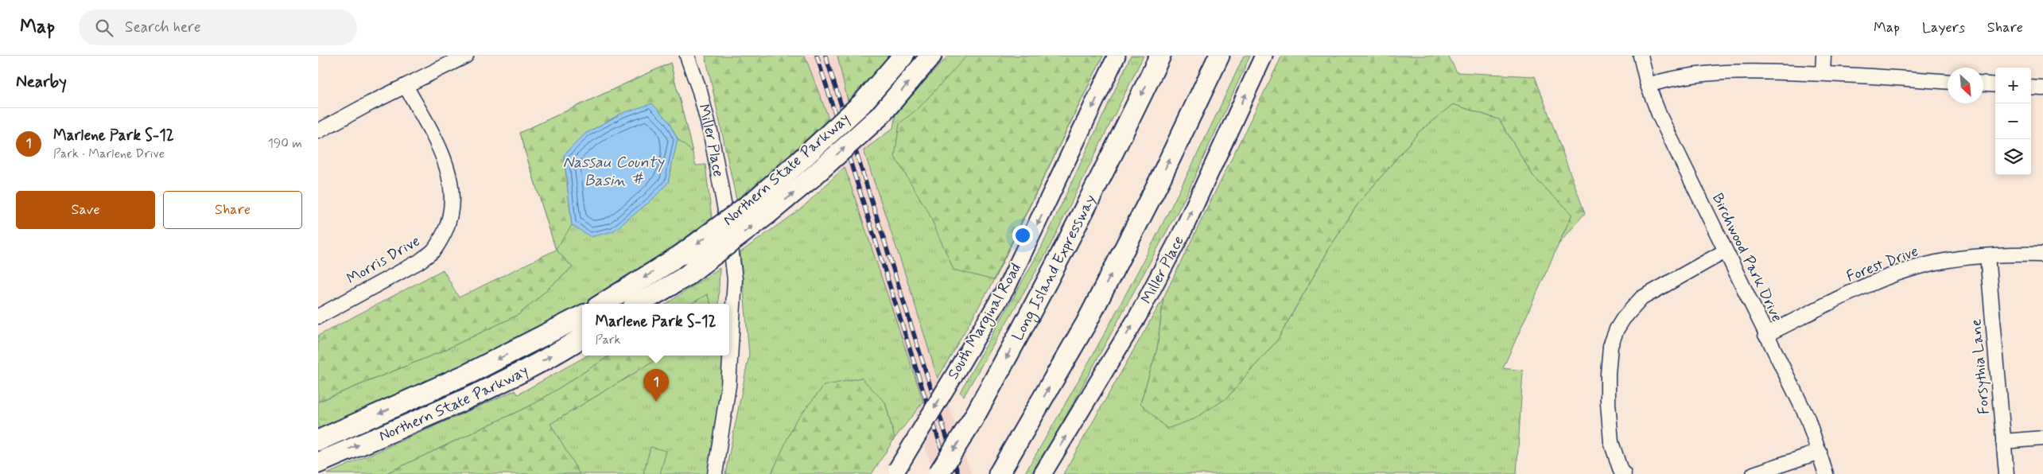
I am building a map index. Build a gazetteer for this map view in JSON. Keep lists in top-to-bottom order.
{
  "streets": {
    "highway": ["Northern State Parkway", "Long Island Expressway"],
    "main road": ["Miller Place", "South Marginal Road"],
    "street": [
      "Birchwood Park Drive",
      "Morris Drive",
      "Forest Drive",
      "Forsythia Lane"
    ]
  },
  "crossings": [
    ["Birchwood Park Drive", "Forest Drive"],
    ["Forest Drive", "Forsythia Lane"]
  ],
  "one_way": ["Miller Place", "South Marginal Road"],
  "water": ["Nassau County Basin #"],
  "north": "bottom right",
  "page": {
    "header": "Map",
    "search": "Search here",
    "nav": ["Map", "Layers", "Share"],
    "heading": "Nearby",
    "map_buttons": ["+", "−"],
    "list": [
      {
        "mark": "1",
        "name": "Marlene Park S-12",
        "note": "Park · Marlene Drive",
        "value": "190 m"
      }
    ],
    "buttons": ["Save", "Share"],
    "popup": ["Marlene Park S-12", "Park"],
    "pins": "1"
  }
}
